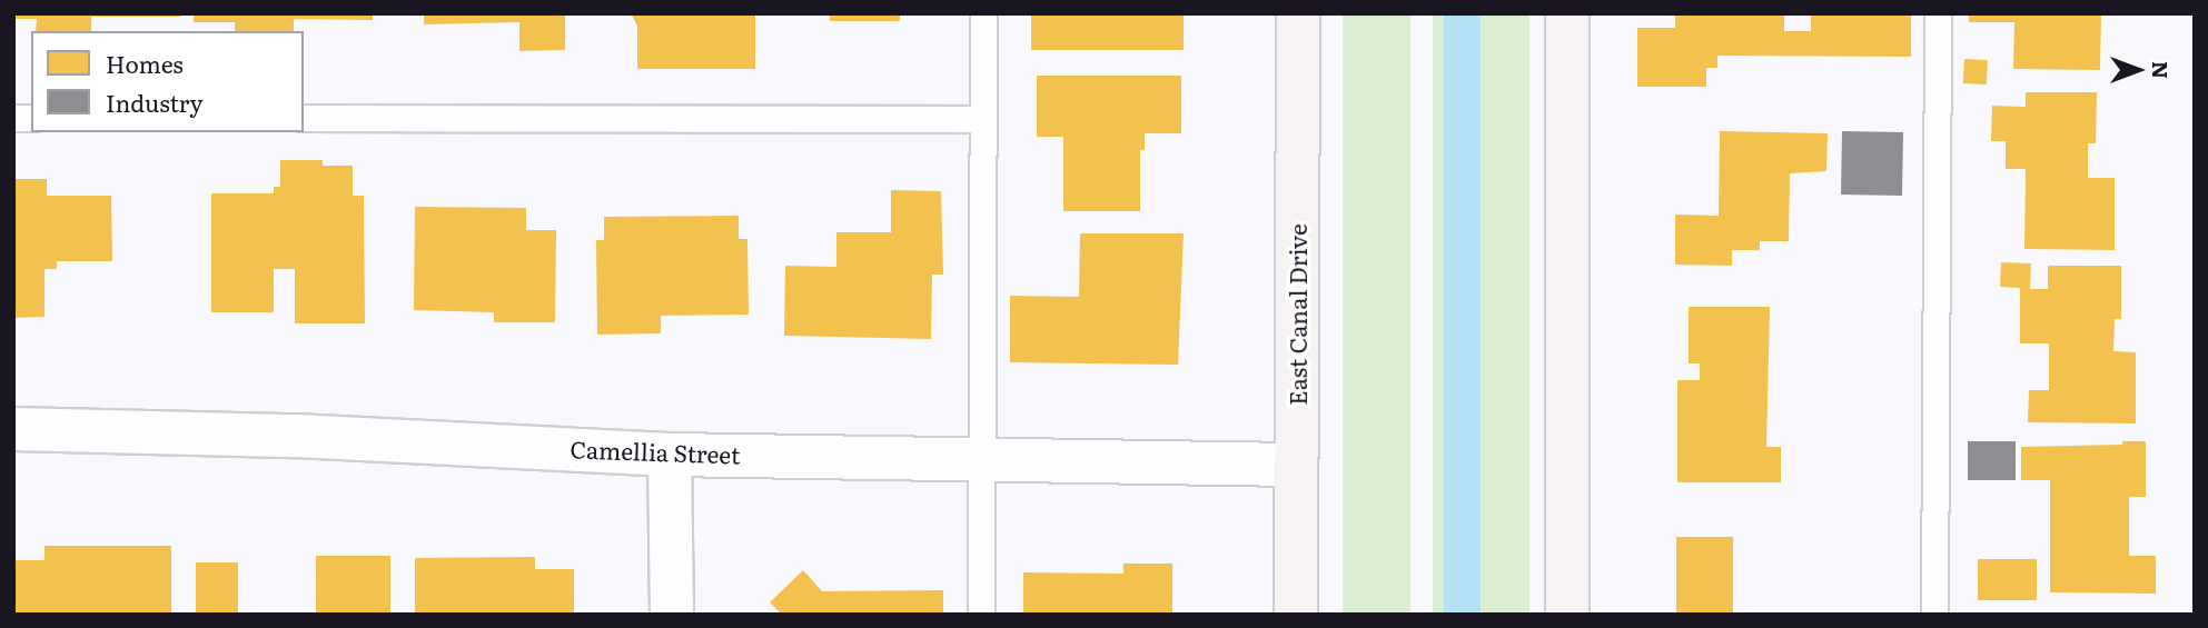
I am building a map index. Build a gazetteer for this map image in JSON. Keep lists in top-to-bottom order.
{
  "streets": {
    "main road": ["East Canal Drive"],
    "street": ["Camellia Street"]
  },
  "crossings": [
    ["East Canal Drive", "Camellia Street"]
  ],
  "legend": ["Homes", "Industry"],
  "north": "right"
}
